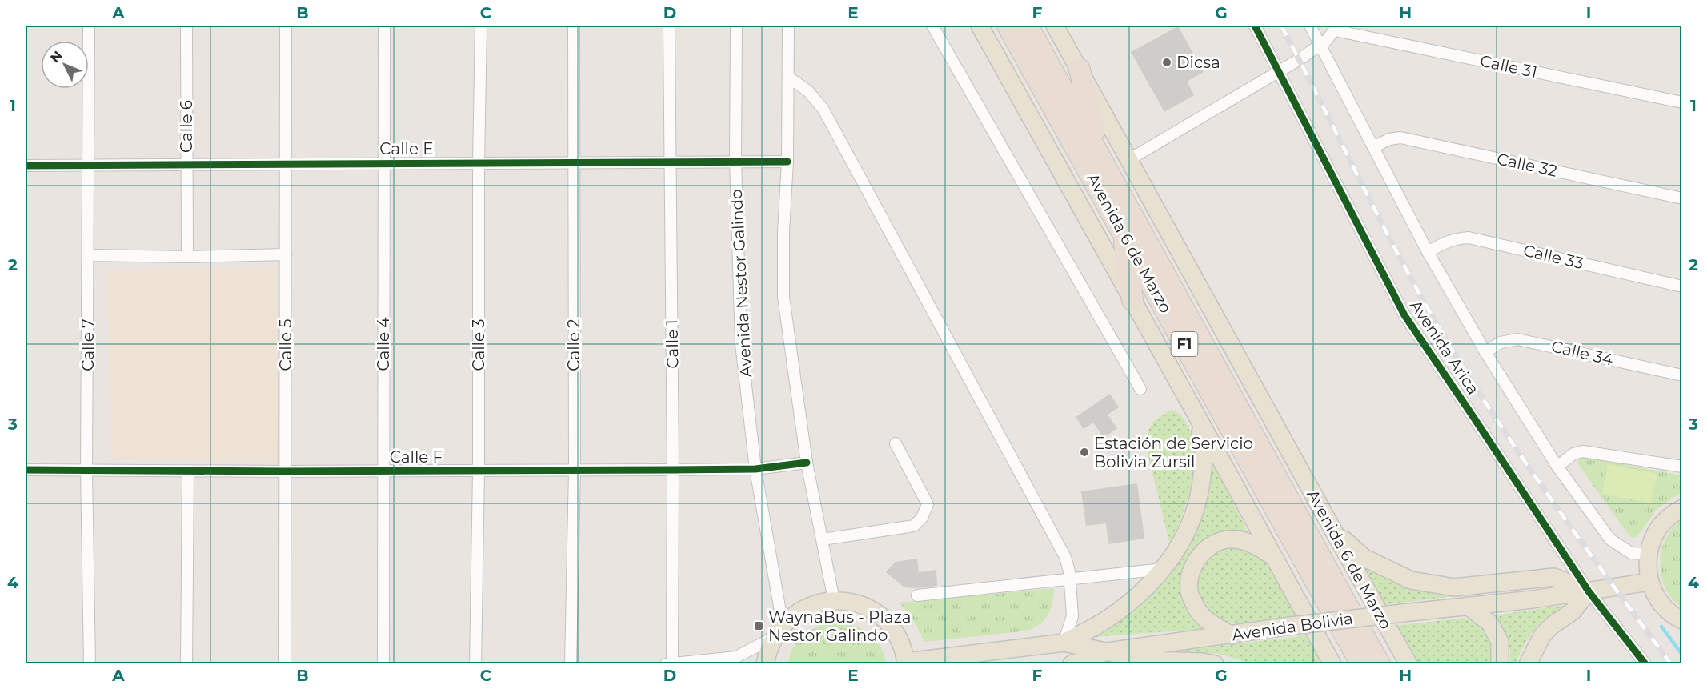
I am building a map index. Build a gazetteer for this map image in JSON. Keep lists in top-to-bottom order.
{
  "streets": {
    "highway": ["Avenida 6 de Marzo", "F1"],
    "main road": ["Avenida Bolivia"],
    "street": [
      "Calle 31",
      "Calle 6",
      "Calle E",
      "Calle 32",
      "Calle 33",
      "Avenida Nestor Galindo",
      "Calle 4",
      "Calle 1",
      "Calle 7",
      "Calle 5",
      "Calle 3",
      "Calle 2",
      "Avenida Arica",
      "Calle 34",
      "Calle F"
    ]
  },
  "crossings": [
    ["Calle 6", "Calle E"],
    ["Calle E", "Avenida Nestor Galindo"],
    ["Calle E", "Calle 4"],
    ["Calle E", "Calle 1"],
    ["Calle E", "Calle 7"],
    ["Calle E", "Calle 5"],
    ["Calle E", "Calle 3"],
    ["Calle E", "Calle 2"],
    ["Calle 32", "Avenida Arica"],
    ["Calle 33", "Avenida Arica"],
    ["Avenida Nestor Galindo", "Calle F"],
    ["Calle 4", "Calle F"],
    ["Calle 1", "Calle F"],
    ["Calle 7", "Calle F"],
    ["Calle 5", "Calle F"],
    ["Calle 3", "Calle F"],
    ["Calle 2", "Calle F"],
    ["Avenida Arica", "Calle 34"],
    ["Avenida Arica", "Avenida Bolivia"]
  ],
  "places": {
    "other": ["Dicsa", "Estación de Servicio Bolivia Zursil"],
    "transit": ["WaynaBus - Plaza Nestor Galindo"]
  },
  "north": "top left",
  "grid": {
    "columns": [
      "A",
      "B",
      "C",
      "D",
      "E",
      "F",
      "G",
      "H",
      "I"
    ],
    "rows": [
      "1",
      "2",
      "3",
      "4"
    ]
  }
}
